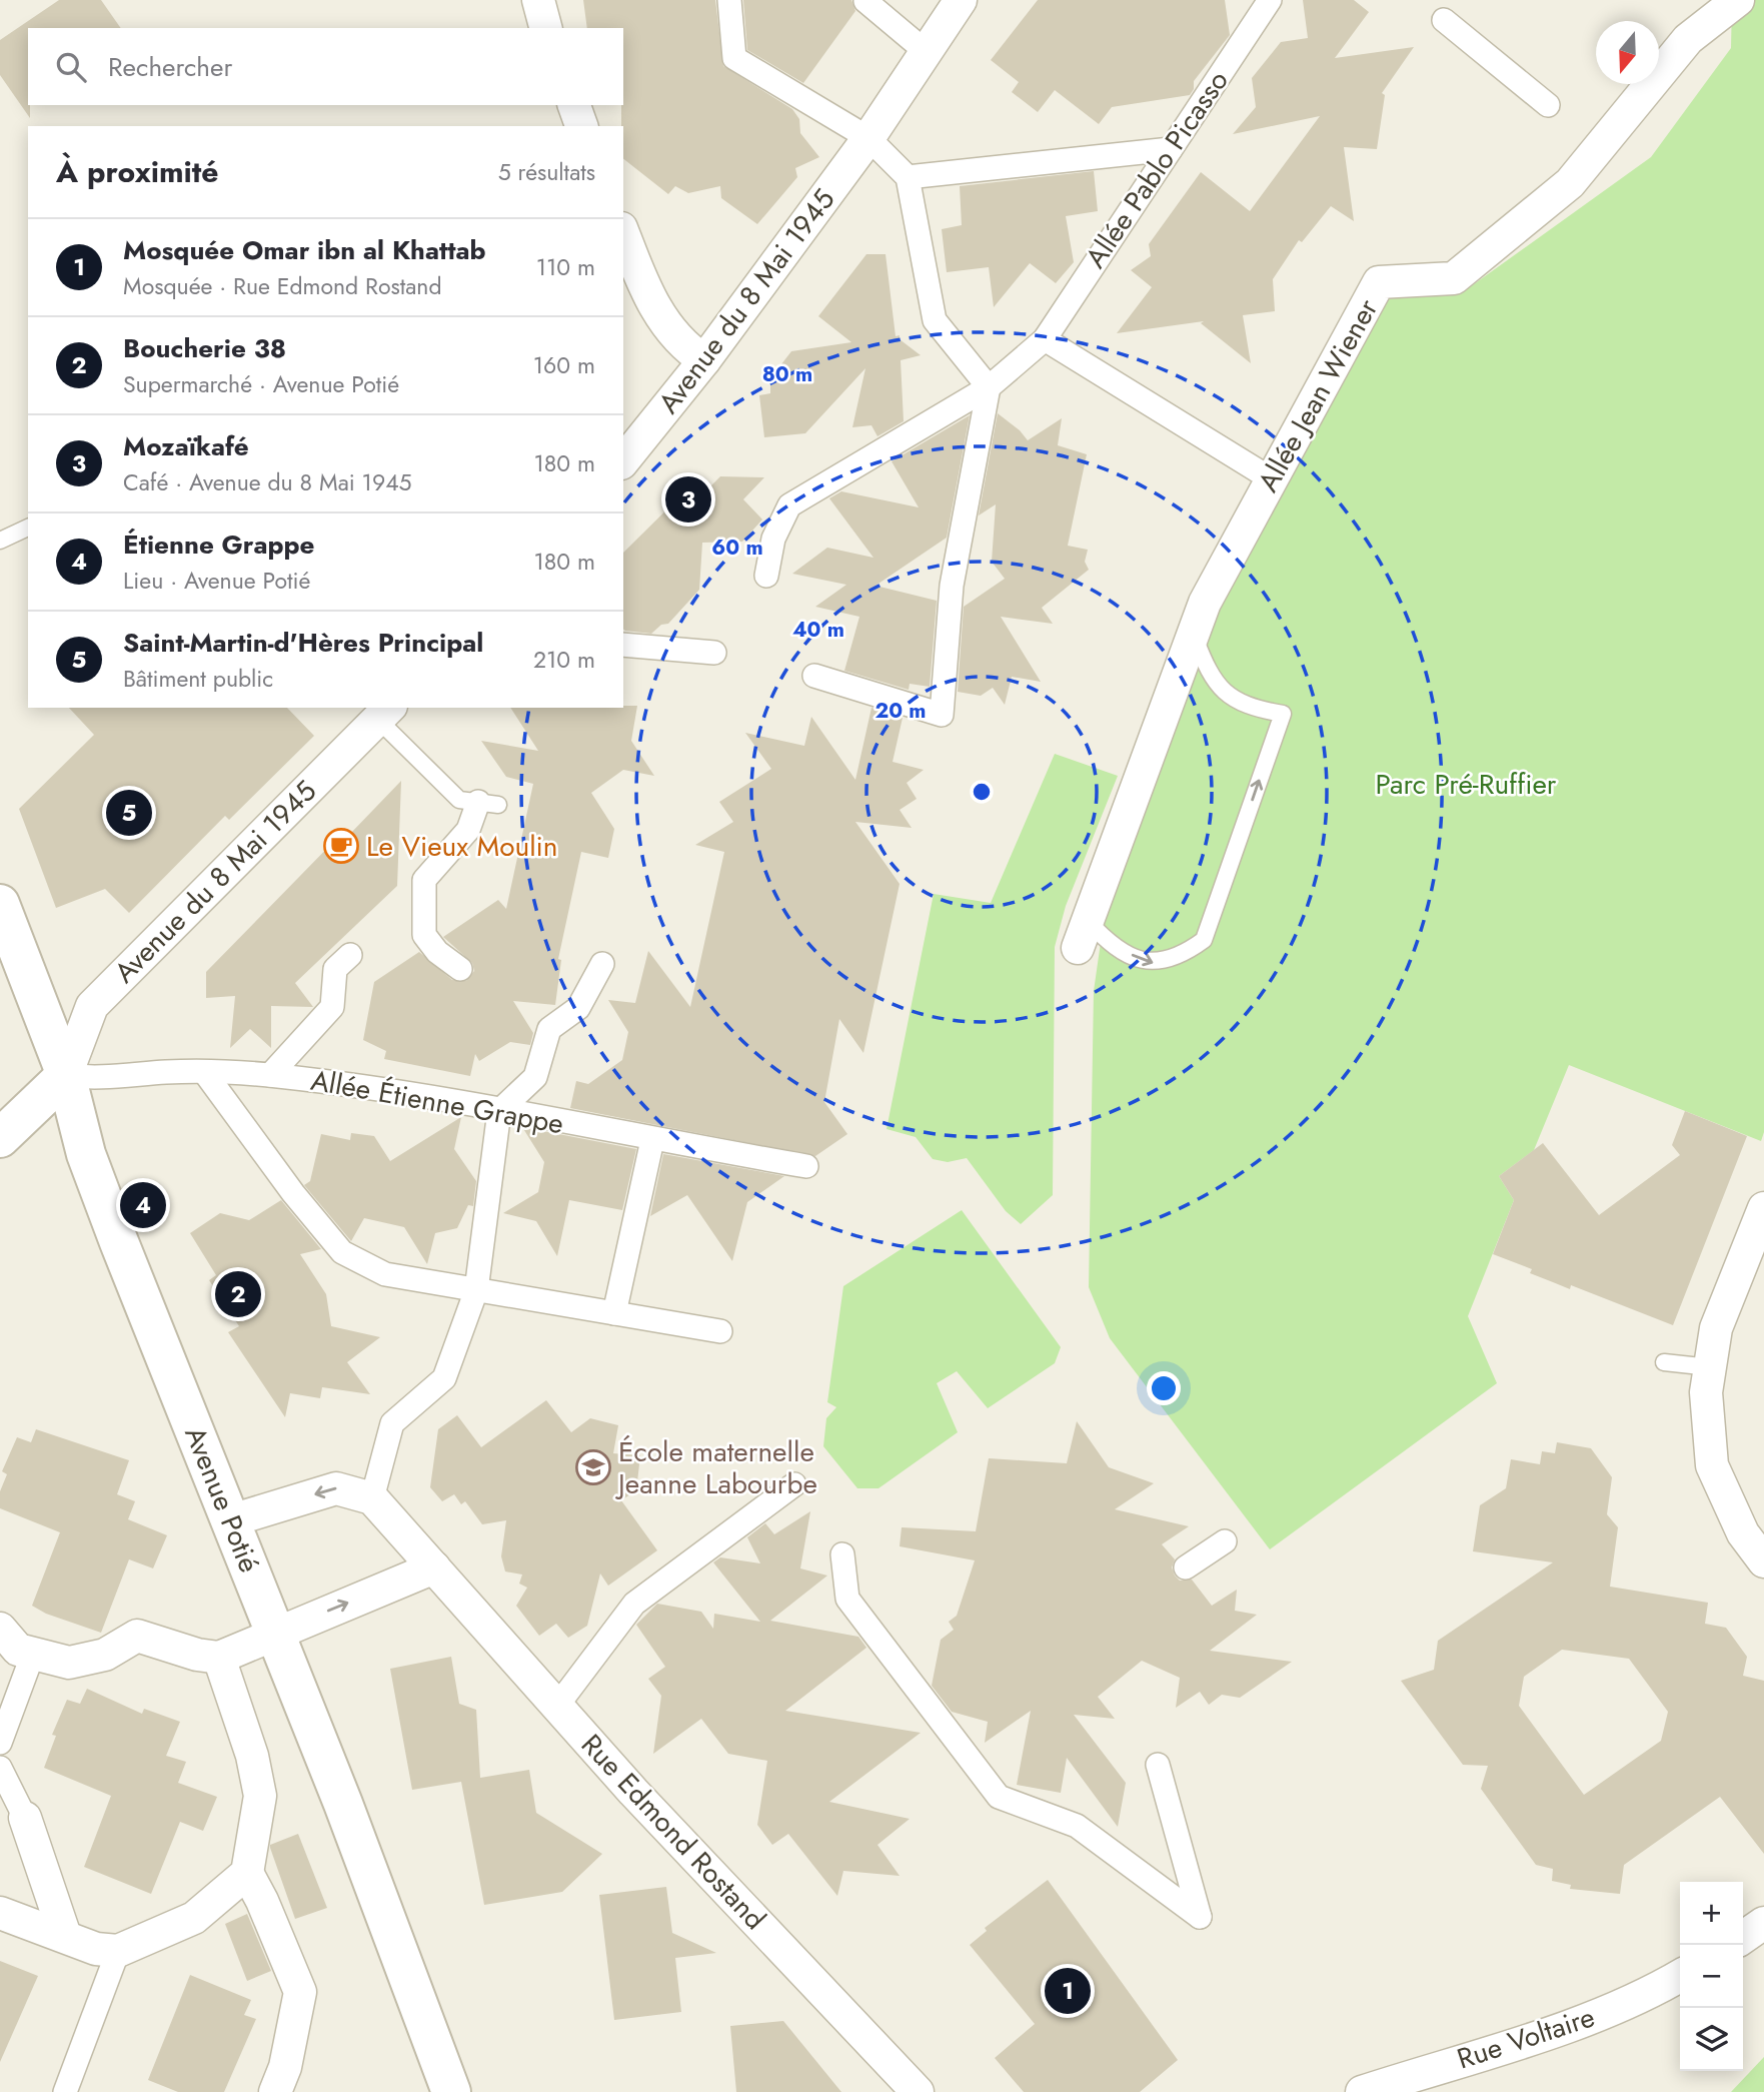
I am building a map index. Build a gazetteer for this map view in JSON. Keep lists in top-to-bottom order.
{
  "streets": {
    "street": [
      "Allée Pablo Picasso",
      "Avenue du 8 Mai 1945",
      "Allée Jean Wiener",
      "Allée Étienne Grappe",
      "Avenue Potié",
      "Rue Edmond Rostand",
      "Rue Voltaire"
    ]
  },
  "crossings": [
    ["Avenue du 8 Mai 1945", "Allée Étienne Grappe"],
    ["Avenue du 8 Mai 1945", "Avenue Potié"],
    ["Allée Étienne Grappe", "Avenue Potié"]
  ],
  "parks": ["Parc Pré-Ruffier"],
  "places": {
    "cafe": ["Le Vieux Moulin"],
    "school or university": ["École maternelle Jeanne Labourbe"]
  },
  "north": "bottom",
  "page": {
    "search": "Rechercher",
    "heading": ["À proximité", "5 résultats"],
    "list": [
      {
        "mark": "1",
        "name": "Mosquée Omar ibn al Khattab",
        "note": "Mosquée · Rue Edmond Rostand",
        "value": "110 m"
      },
      {
        "mark": "2",
        "name": "Boucherie 38",
        "note": "Supermarché · Avenue Potié",
        "value": "160 m"
      },
      {
        "mark": "3",
        "name": "Mozaïkafé",
        "note": "Café · Avenue du 8 Mai 1945",
        "value": "180 m"
      },
      {
        "mark": "4",
        "name": "Étienne Grappe",
        "note": "Lieu · Avenue Potié",
        "value": "180 m"
      },
      {
        "mark": "5",
        "name": "Saint-Martin-d'Hères Principal",
        "note": "Bâtiment public",
        "value": "210 m"
      }
    ],
    "pins": [
      "3",
      "5",
      "4",
      "2",
      "1"
    ],
    "map_buttons": ["+", "−"]
  },
  "rings": [
    "80 m",
    "60 m",
    "40 m",
    "20 m"
  ]
}
